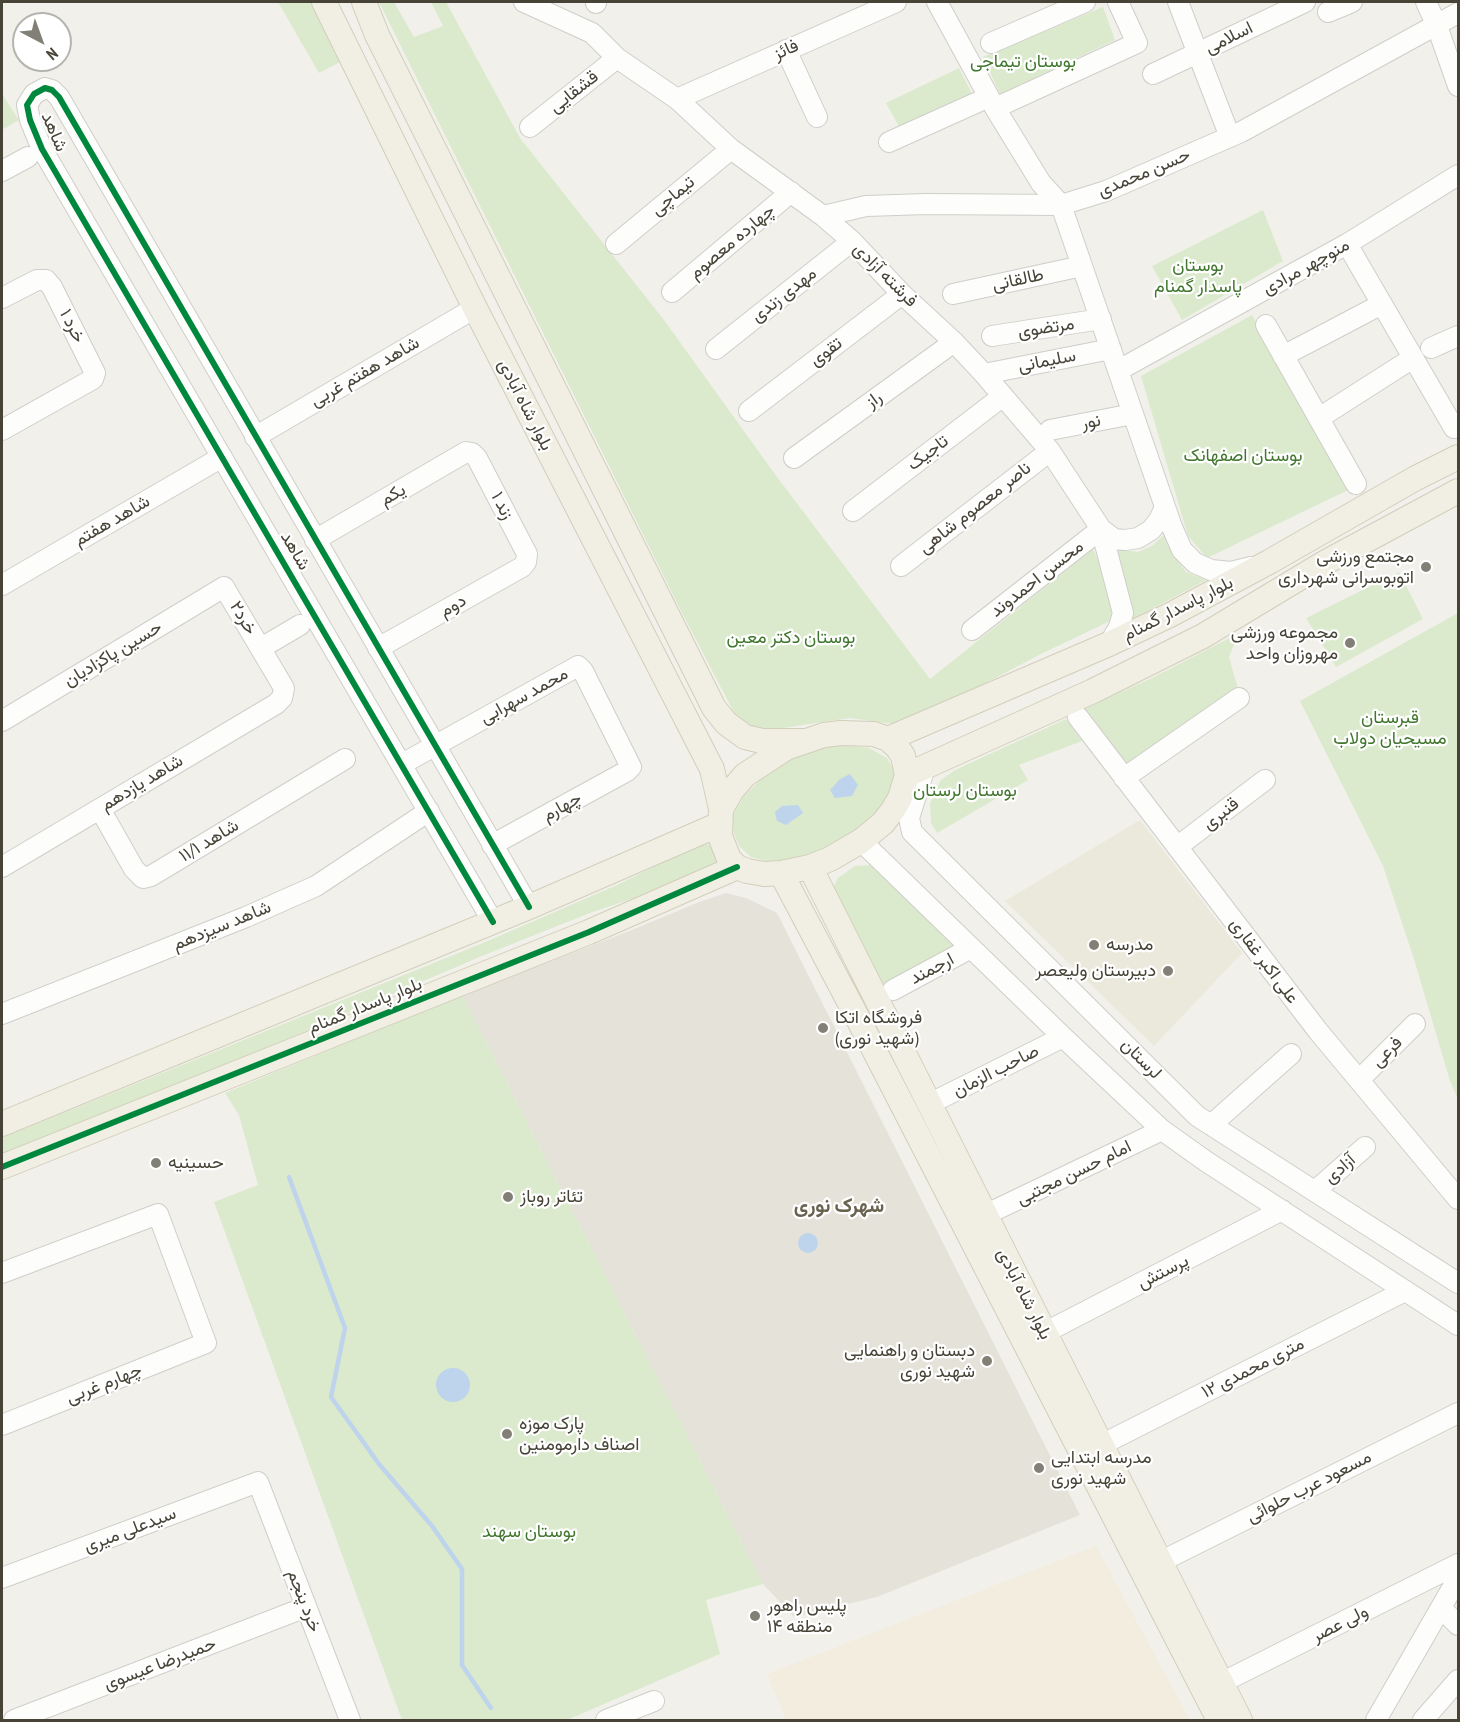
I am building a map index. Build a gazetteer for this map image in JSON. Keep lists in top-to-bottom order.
{
  "streets": {
    "main road": ["بلوار شاه آبادی", "بلوار پاسدار گمنام"],
    "street": [
      "اسلامی",
      "فائز",
      "قشقایی",
      "شاهد",
      "حسن محمدی",
      "تیماچی",
      "چهارده معصوم",
      "منوچهر مرادی",
      "فرشته آزادی",
      "طالقانی",
      "مهدی زندی",
      "خرد ۱",
      "مرتضوی",
      "تقوی",
      "سلیمانی",
      "شاهد هفتم غربی",
      "راز",
      "نور",
      "تاجیک",
      "یکم",
      "زند ۱",
      "ناصر معصوم شاهی",
      "شاهد هفتم",
      "محسن احمدوند",
      "دوم",
      "خرد۲",
      "حسین پاکزادیان",
      "محمد سهرابی",
      "شاهد یازدهم",
      "چهارم",
      "قنبری",
      "شاهد ۱۱/۱",
      "شاهد سیزدهم",
      "علی اکبر غفاری",
      "ارجمند",
      "فرعی",
      "لرستان",
      "صاحب الزمان",
      "آزادی",
      "امام حسن مجتبی",
      "پرستش",
      "۱۲ متری محمدی",
      "چهارم غربی",
      "مسعود عرب حلوائی",
      "سیدعلی میری",
      "خرد پنجم",
      "ولی عصر",
      "حمیدرضا عیسوی"
    ]
  },
  "crossings": [
    ["فائز", "فرشته آزادی"],
    ["قشقایی", "فرشته آزادی"],
    ["شاهد", "شاهد هفتم غربی"],
    ["شاهد", "یکم"],
    ["شاهد", "شاهد هفتم"],
    ["شاهد", "دوم"],
    ["شاهد", "بلوار پاسدار گمنام"],
    ["شاهد", "محمد سهرابی"],
    ["شاهد", "چهارم"],
    ["شاهد", "شاهد سیزدهم"],
    ["حسن محمدی", "فرشته آزادی"],
    ["تیماچی", "فرشته آزادی"],
    ["چهارده معصوم", "فرشته آزادی"],
    ["فرشته آزادی", "مهدی زندی"],
    ["فرشته آزادی", "تقوی"],
    ["فرشته آزادی", "سلیمانی"],
    ["فرشته آزادی", "راز"],
    ["فرشته آزادی", "تاجیک"],
    ["فرشته آزادی", "ناصر معصوم شاهی"],
    ["فرشته آزادی", "محسن احمدوند"],
    ["فرشته آزادی", "بلوار پاسدار گمنام"],
    ["شاهد هفتم غربی", "بلوار شاه آبادی"],
    ["بلوار شاه آبادی", "بلوار پاسدار گمنام"],
    ["بلوار شاه آبادی", "لرستان"],
    ["بلوار شاه آبادی", "صاحب الزمان"],
    ["بلوار شاه آبادی", "امام حسن مجتبی"],
    ["بلوار شاه آبادی", "پرستش"],
    ["بلوار شاه آبادی", "۱۲ متری محمدی"],
    ["بلوار شاه آبادی", "مسعود عرب حلوائی"],
    ["بلوار شاه آبادی", "ولی عصر"],
    ["یکم", "زند ۱"],
    ["زند ۱", "دوم"],
    ["بلوار پاسدار گمنام", "لرستان"],
    ["خرد۲", "حسین پاکزادیان"],
    ["خرد۲", "شاهد یازدهم"],
    ["محمد سهرابی", "چهارم"],
    ["شاهد یازدهم", "شاهد ۱۱/۱"],
    ["قنبری", "علی اکبر غفاری"],
    ["علی اکبر غفاری", "فرعی"],
    ["ارجمند", "لرستان"],
    ["لرستان", "صاحب الزمان"],
    ["لرستان", "آزادی"],
    ["لرستان", "امام حسن مجتبی"],
    ["لرستان", "پرستش"],
    ["لرستان", "۱۲ متری محمدی"],
    ["سیدعلی میری", "خرد پنجم"],
    ["خرد پنجم", "حمیدرضا عیسوی"]
  ],
  "districts": ["شهرک نوری"],
  "parks": [
    "بوستان تیماجی",
    "بوستان پاسدار گمنام",
    "بوستان اصفهانک",
    "بوستان دکتر معین",
    "قبرستان مسیحیان دولاب",
    "بوستان لرستان",
    "بوستان سهند"
  ],
  "places": [
    "مجتمع ورزشی اتوبوسرانی شهرداری",
    "مجموعه ورزشی مهروزان واحد",
    "مدرسه",
    "دبیرستان ولیعصر",
    "فروشگاه اتکا (شهید نوری)",
    "حسینیه",
    "تئاتر روباز",
    "دبستان و راهنمایی شهید نوری",
    "پارک موزه اصناف دارمومنین",
    "مدرسه ابتدایی شهید نوری",
    "پلیس راهور منطقه ۱۴"
  ],
  "north": "bottom right"
}
